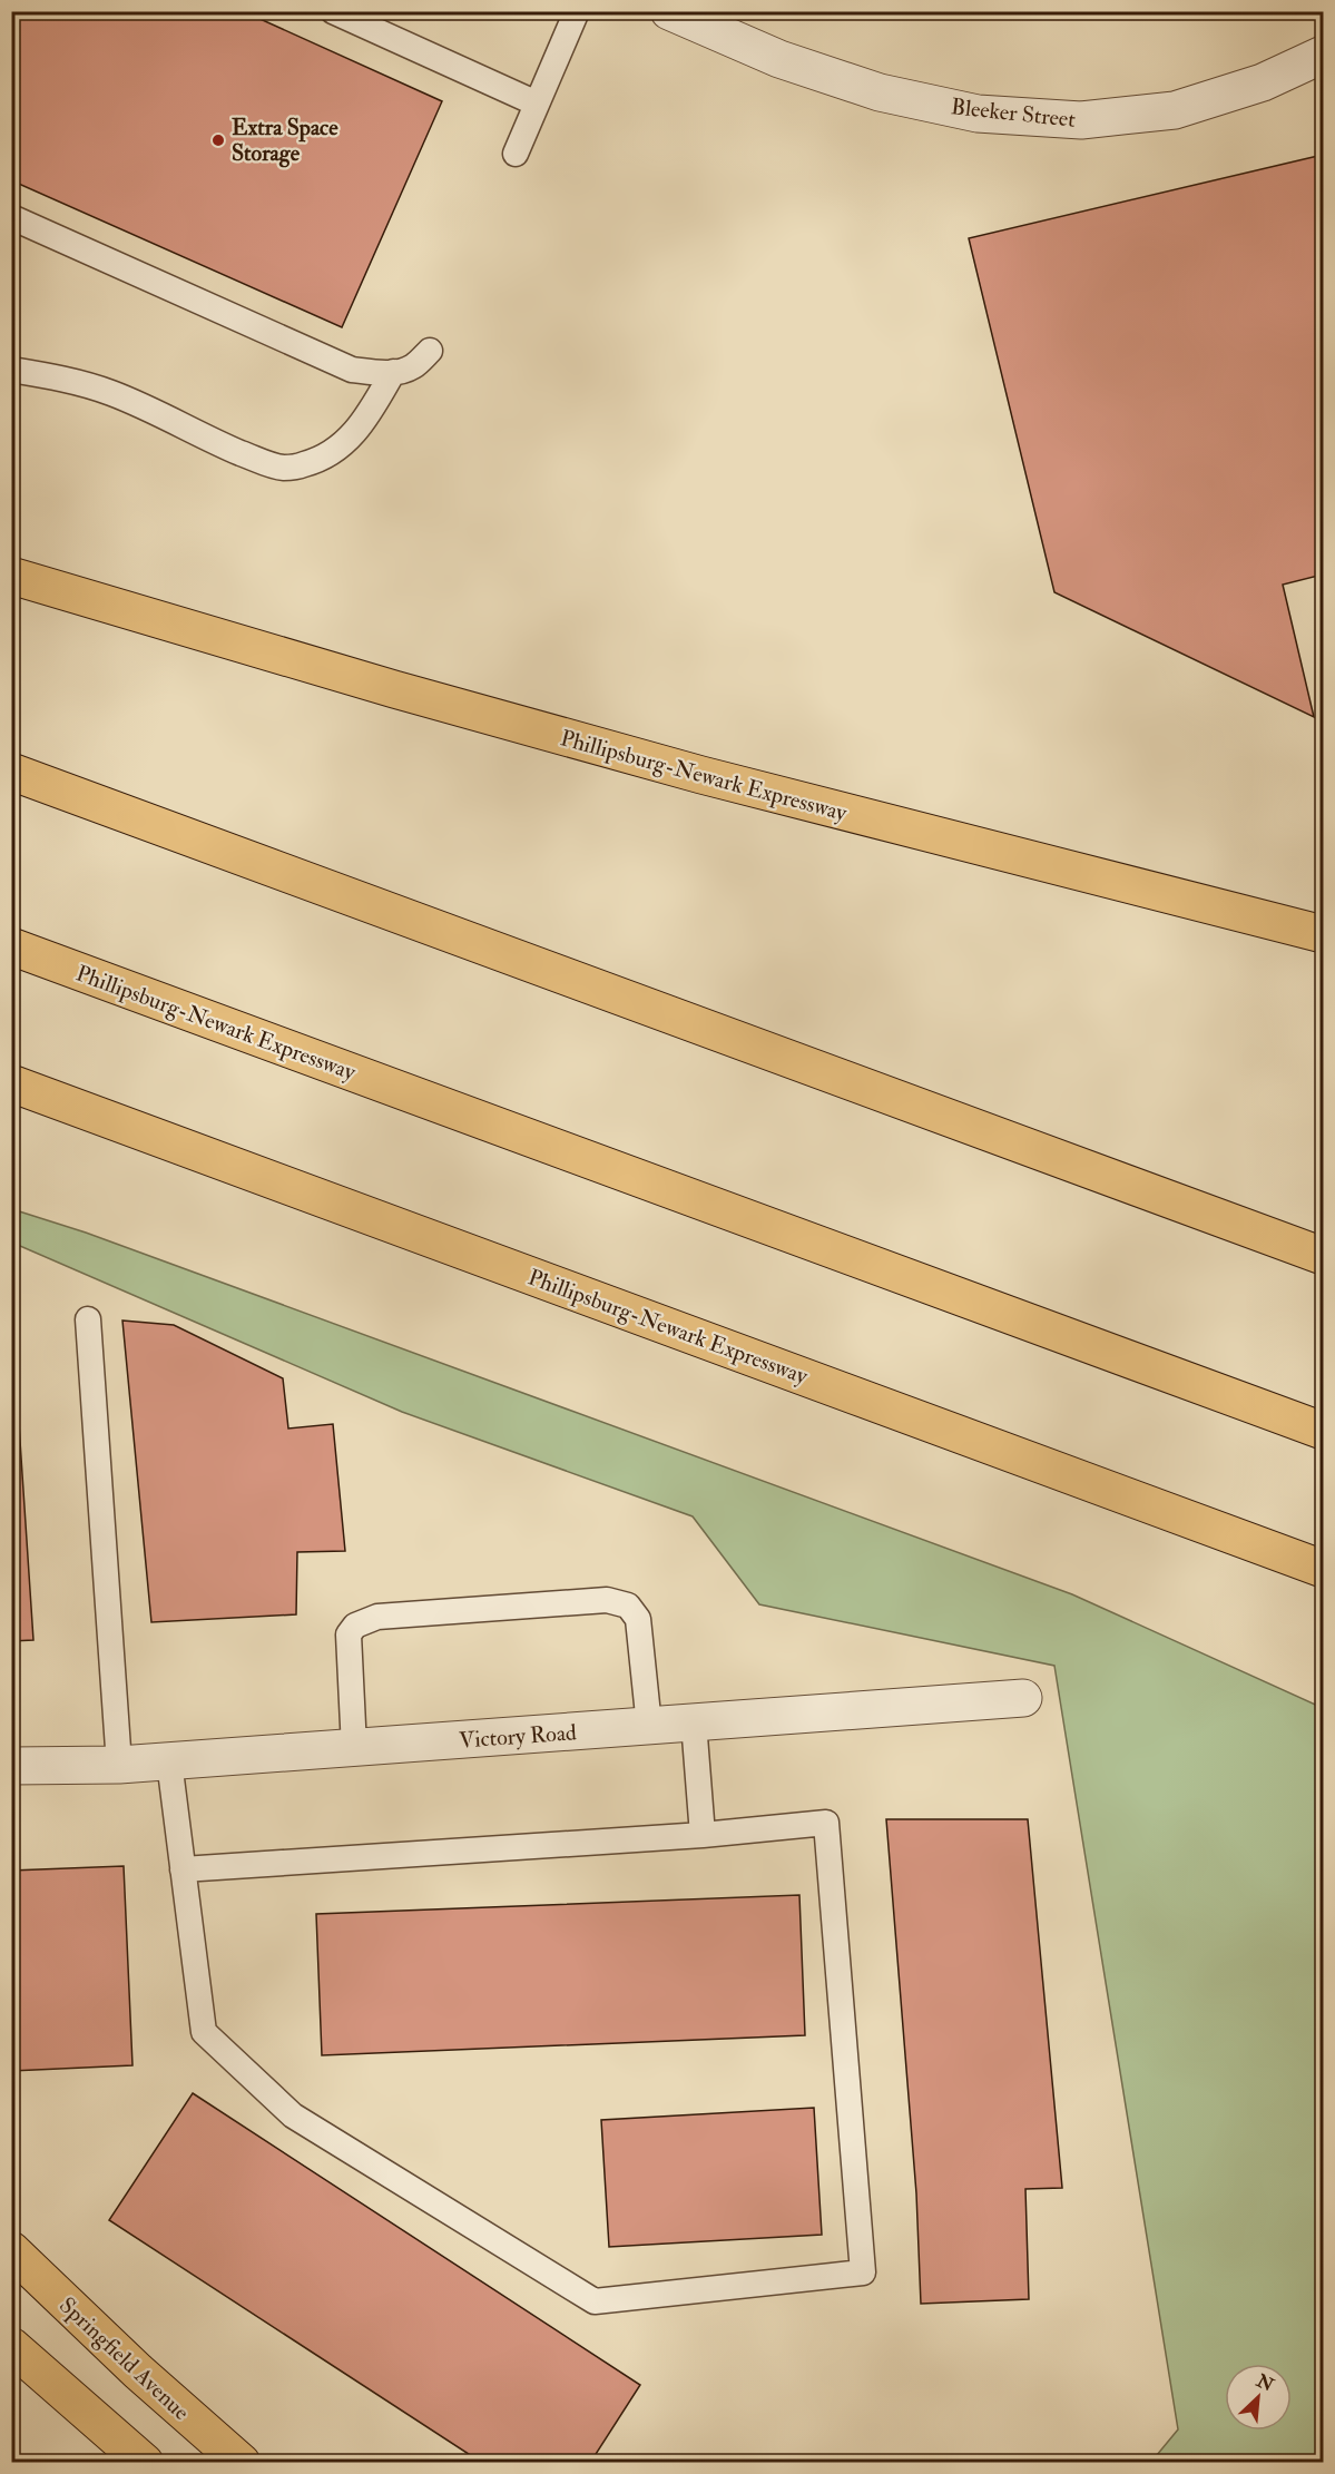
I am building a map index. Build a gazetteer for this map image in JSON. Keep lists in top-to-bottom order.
{
  "streets": {
    "main road": ["Phillipsburg-Newark Expressway", "Springfield Avenue"],
    "street": ["Bleeker Street", "Victory Road"]
  },
  "places": ["Extra Space Storage"],
  "north": "top right"
}
